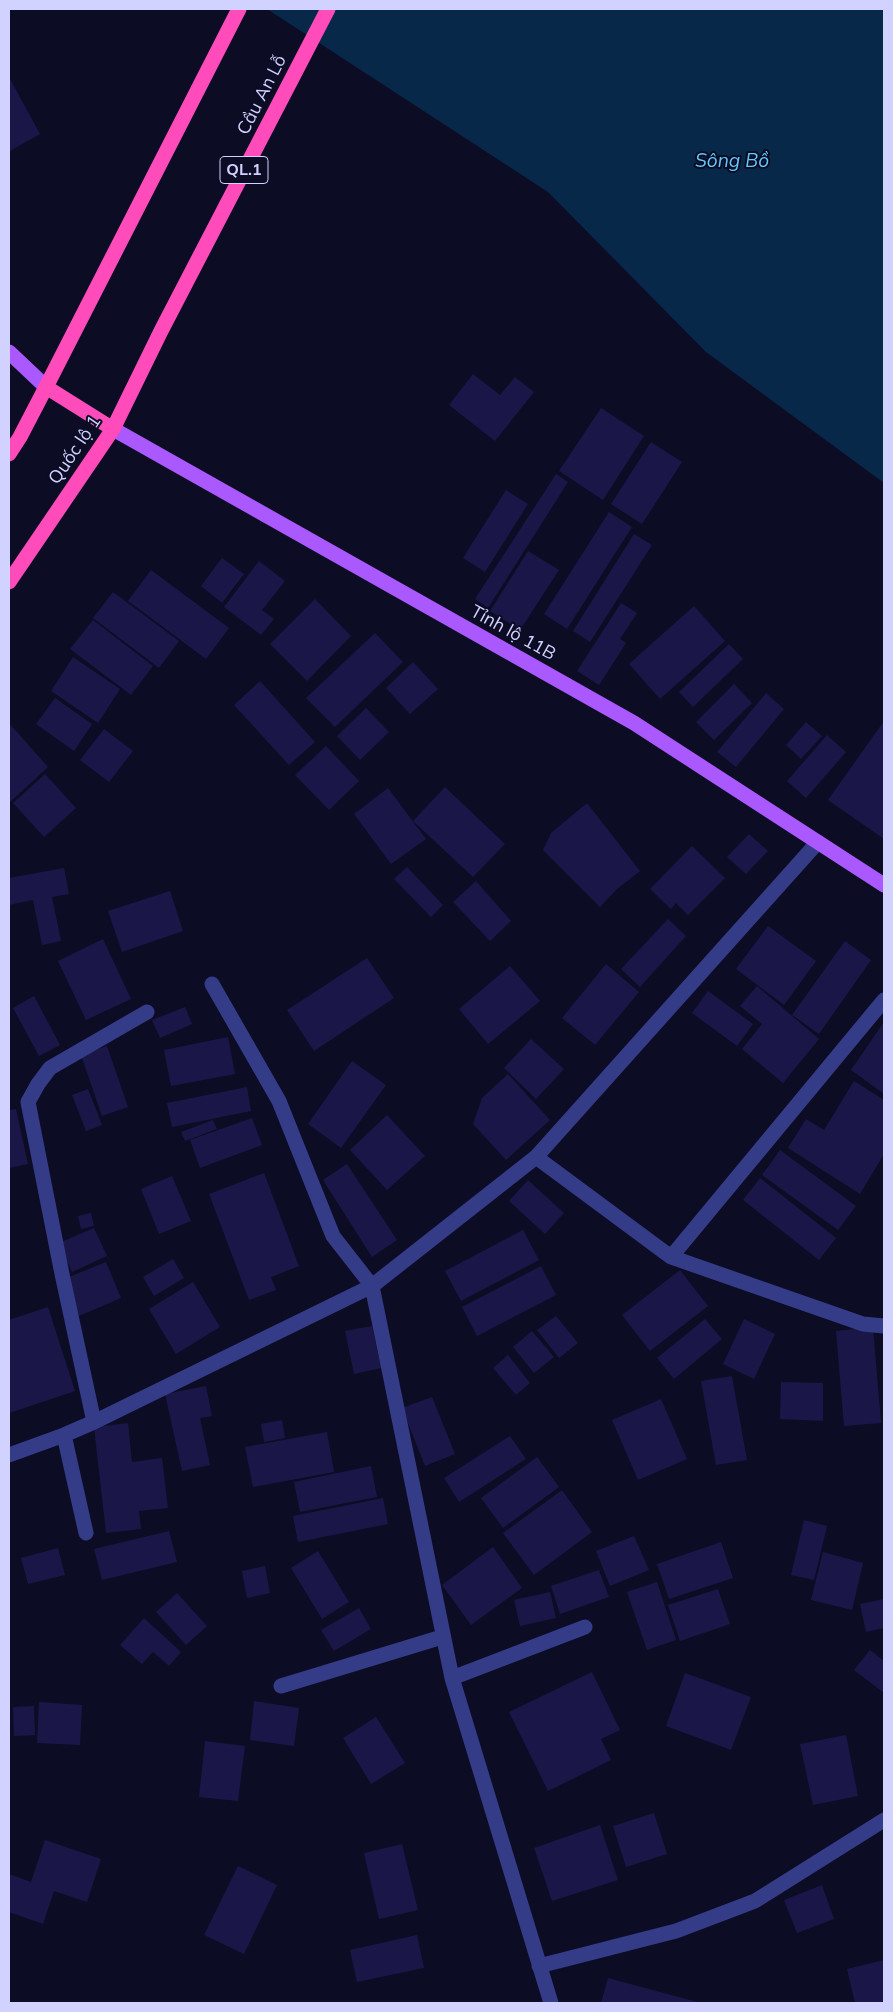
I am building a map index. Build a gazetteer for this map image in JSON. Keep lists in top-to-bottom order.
{
  "streets": {
    "highway": ["Cầu An Lỗ", "QL.1", "Quốc lộ 1"],
    "main road": ["Tỉnh lộ 11B"]
  },
  "crossings": [
    ["Cầu An Lỗ", "Quốc lộ 1"],
    ["Quốc lộ 1", "Tỉnh lộ 11B"]
  ],
  "water": ["Sông Bồ"]
}
